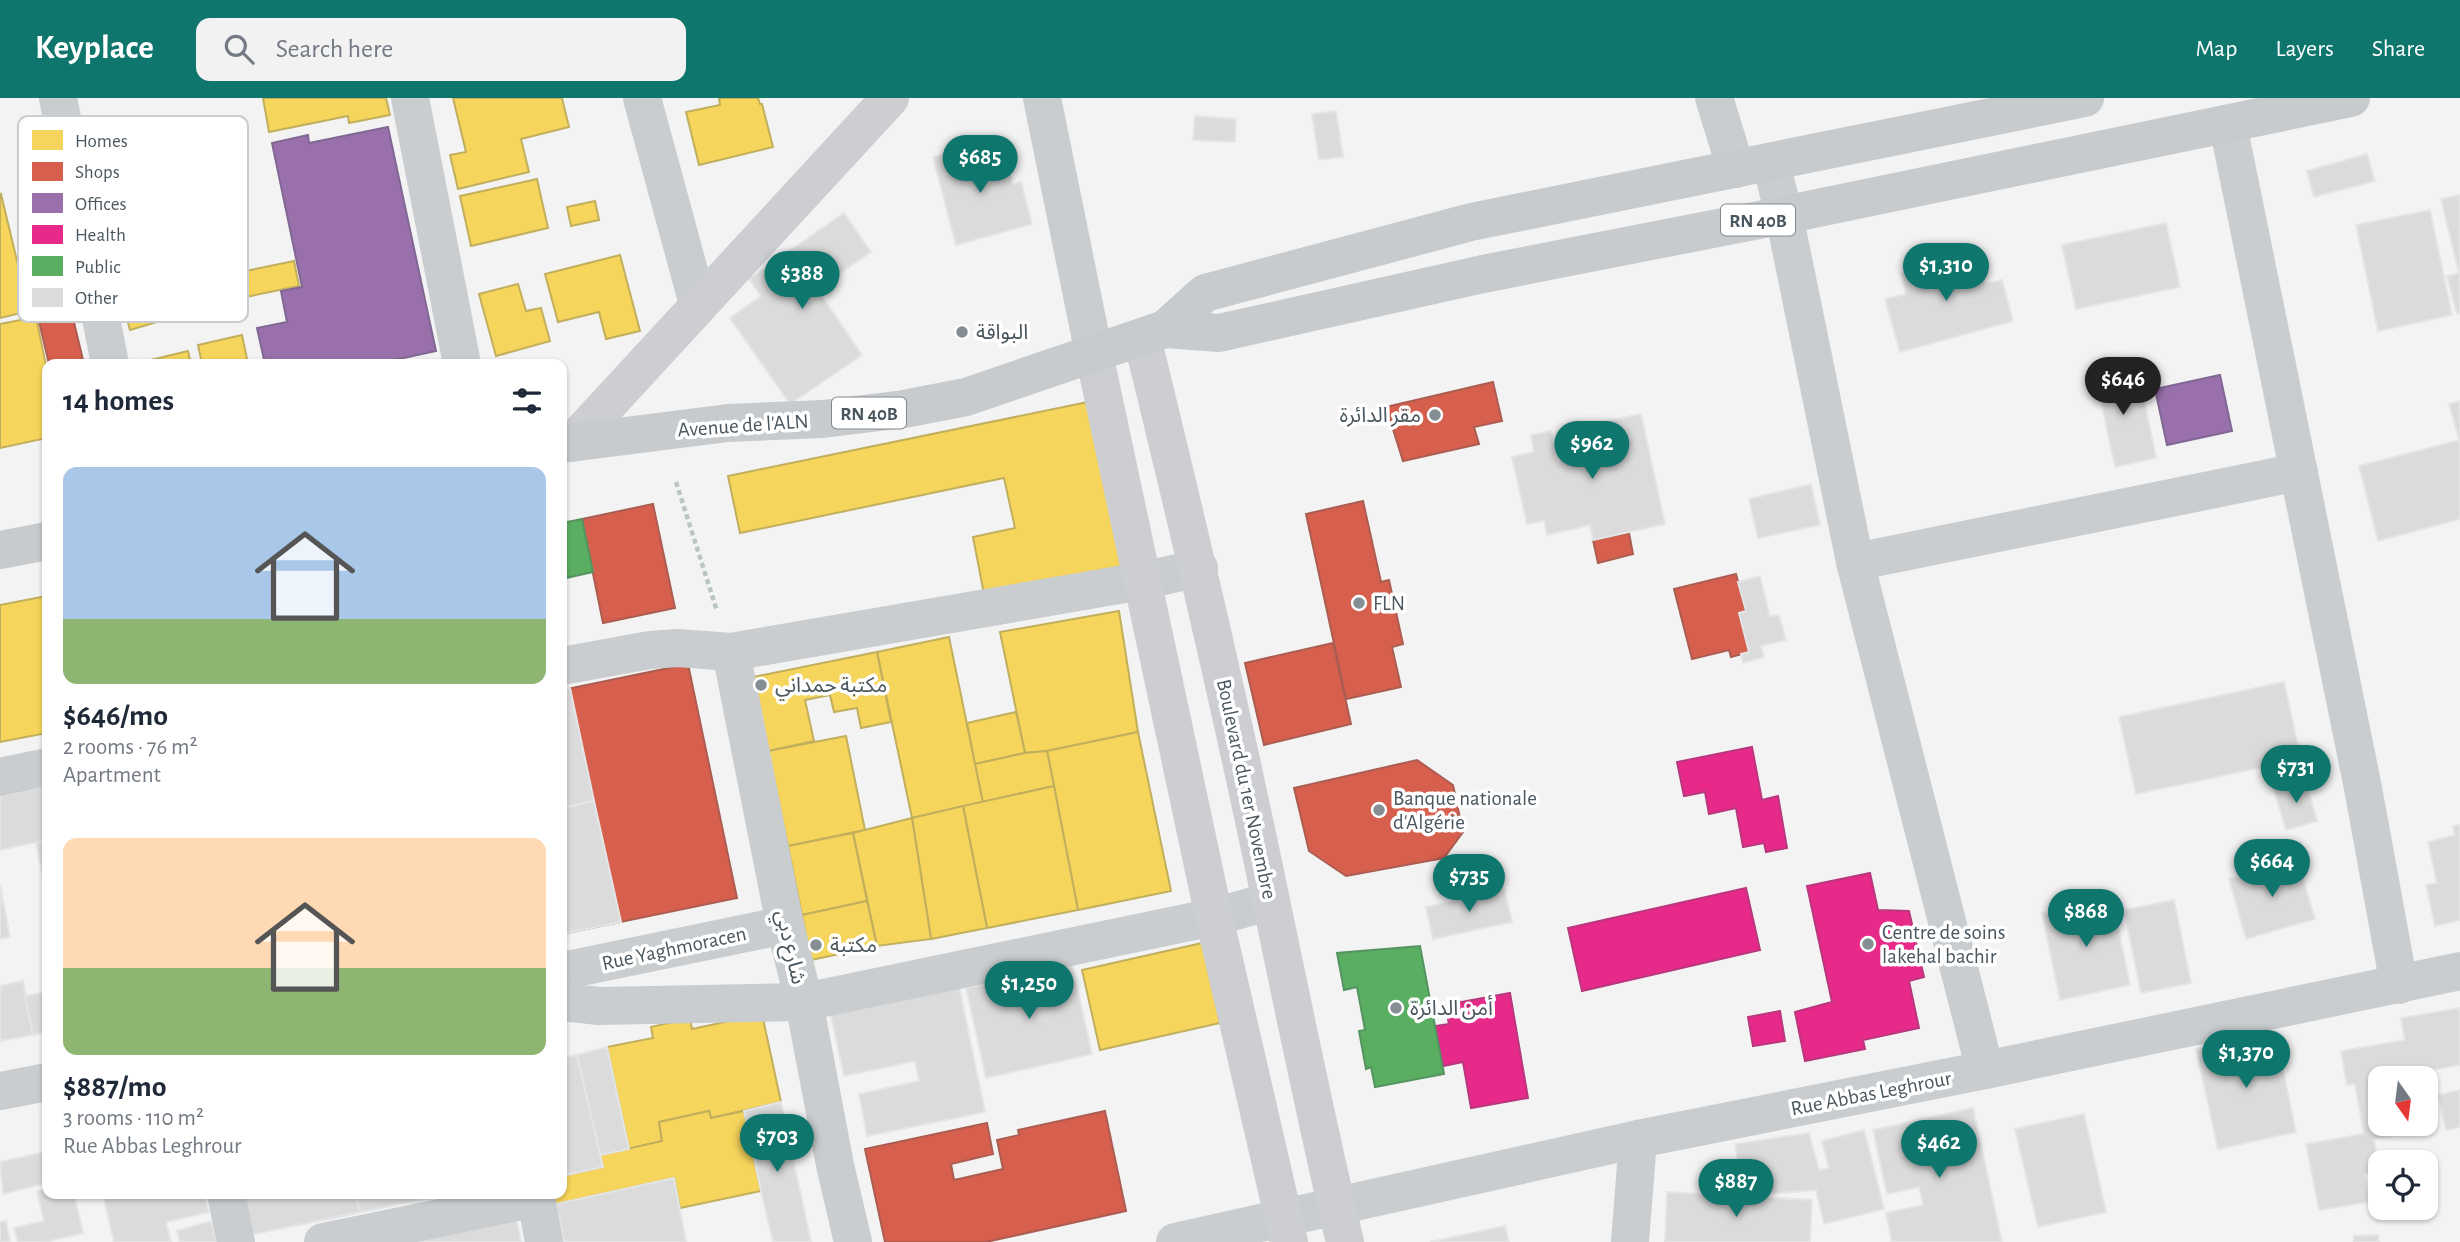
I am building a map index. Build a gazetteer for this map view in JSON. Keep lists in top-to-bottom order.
{
  "streets": {
    "main road": ["RN 40B", "Avenue de l'ALN", "Boulevard du 1er Novembre"],
    "street": ["شارع دبي", "Rue Yaghmoracen", "Rue Abbas Leghrour"]
  },
  "crossings": [
    ["RN 40B", "Avenue de l'ALN"],
    ["RN 40B", "Boulevard du 1er Novembre"],
    ["Avenue de l'ALN", "Boulevard du 1er Novembre"],
    ["Boulevard du 1er Novembre", "Rue Abbas Leghrour"],
    ["شارع دبي", "Rue Yaghmoracen"]
  ],
  "places": [
    "البواقة",
    "مقر الدائرة",
    "FLN",
    "مكتبة حمداني",
    "Banque nationale d'Algérie",
    "Centre de soins lakehal bachir",
    "مكتبة",
    "أمن الدائرة"
  ],
  "legend": [
    "Homes",
    "Shops",
    "Offices",
    "Health",
    "Public",
    "Other"
  ],
  "north": "bottom",
  "page": {
    "header": "Keyplace",
    "search": "Search here",
    "nav": ["Map", "Layers", "Share"],
    "price": [
      "$685",
      "$1,310",
      "$388",
      "$646",
      "$962",
      "$731",
      "$664",
      "$735",
      "$868",
      "$1,250",
      "$1,370",
      "$703",
      "$462",
      "$887"
    ],
    "heading": "14 homes",
    "list": [
      {
        "name": "$646/mo",
        "note": "2 rooms · 76 m² · Apartment"
      },
      {
        "name": "$887/mo",
        "note": "3 rooms · 110 m² · Rue Abbas Leghrour"
      }
    ]
  }
}
